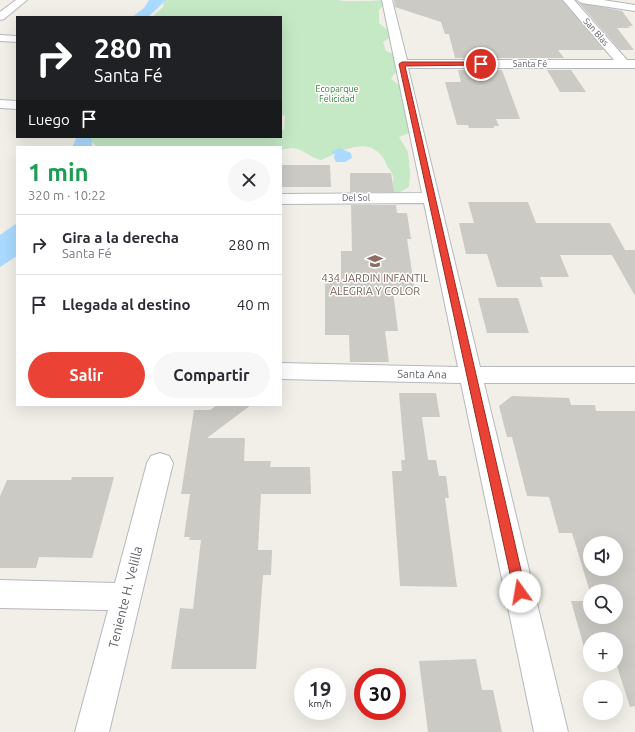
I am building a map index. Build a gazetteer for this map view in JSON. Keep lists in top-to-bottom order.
{
  "streets": {
    "street": [
      "San Blas",
      "Santa Fé",
      "Del Sol",
      "Santa Ana",
      "Teniente H. Velilla"
    ]
  },
  "crossings": [
    ["San Blas", "Santa Fé"]
  ],
  "parks": ["Ecoparque Felicidad"],
  "places": {
    "school or university": ["434 JARDIN INFANTIL ALEGRIA Y COLOR"]
  },
  "page": {
    "turn": ["280 m", "Santa Fé"],
    "then": "Luego",
    "heading": ["1 min", "320 m · 10:22"],
    "list": [
      {
        "name": "Gira a la derecha",
        "note": "Santa Fé",
        "value": "280 m"
      },
      {
        "name": "Llegada al destino",
        "value": "40 m"
      }
    ],
    "buttons": ["Salir", "Compartir"],
    "map_buttons": ["+", "−"],
    "speed": "19 km/h",
    "limit": "30"
  }
}
